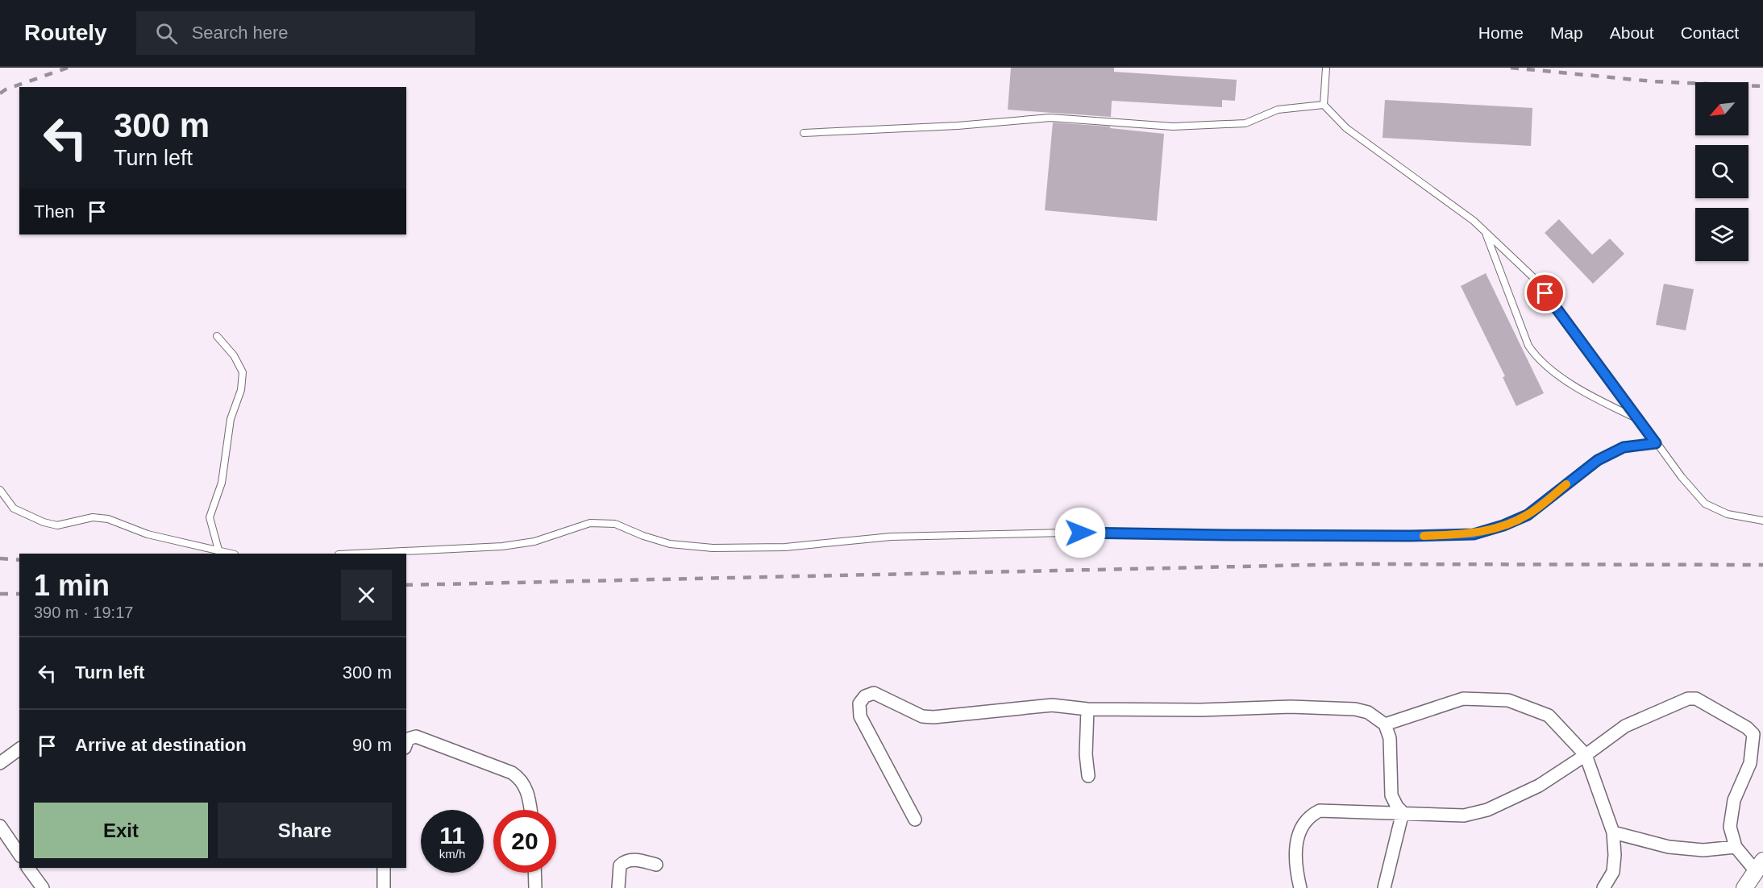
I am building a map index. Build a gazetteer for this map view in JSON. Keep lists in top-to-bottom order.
{
  "north": "bottom left",
  "page": {
    "header": "Routely",
    "search": "Search here",
    "nav": [
      "Home",
      "Map",
      "About",
      "Contact"
    ],
    "turn": ["300 m", "Turn left"],
    "then": "Then",
    "heading": ["1 min", "390 m · 19:17"],
    "list": [
      {
        "name": "Turn left",
        "value": "300 m"
      },
      {
        "name": "Arrive at destination",
        "value": "90 m"
      }
    ],
    "buttons": ["Exit", "Share"],
    "speed": "11 km/h",
    "limit": "20"
  }
}
